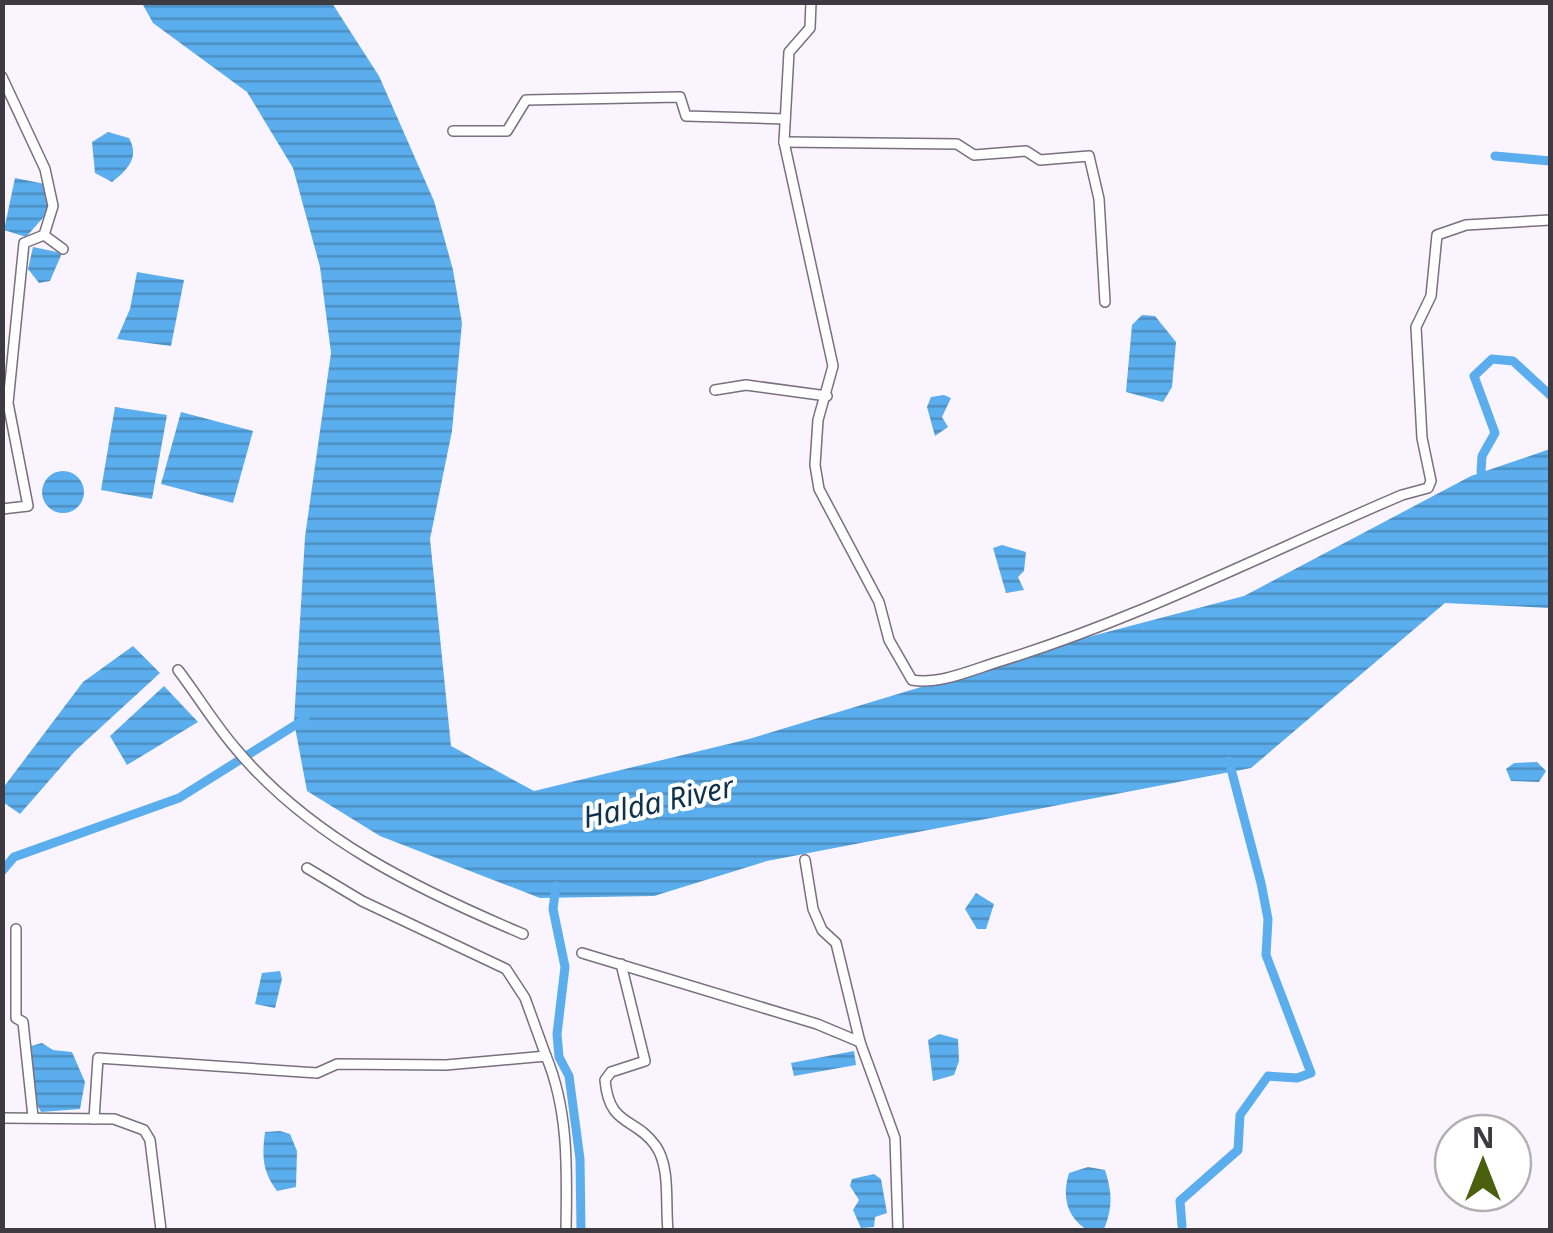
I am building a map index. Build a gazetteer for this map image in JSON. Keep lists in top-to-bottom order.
{
  "water": ["Halda River"],
  "north": "top"
}
